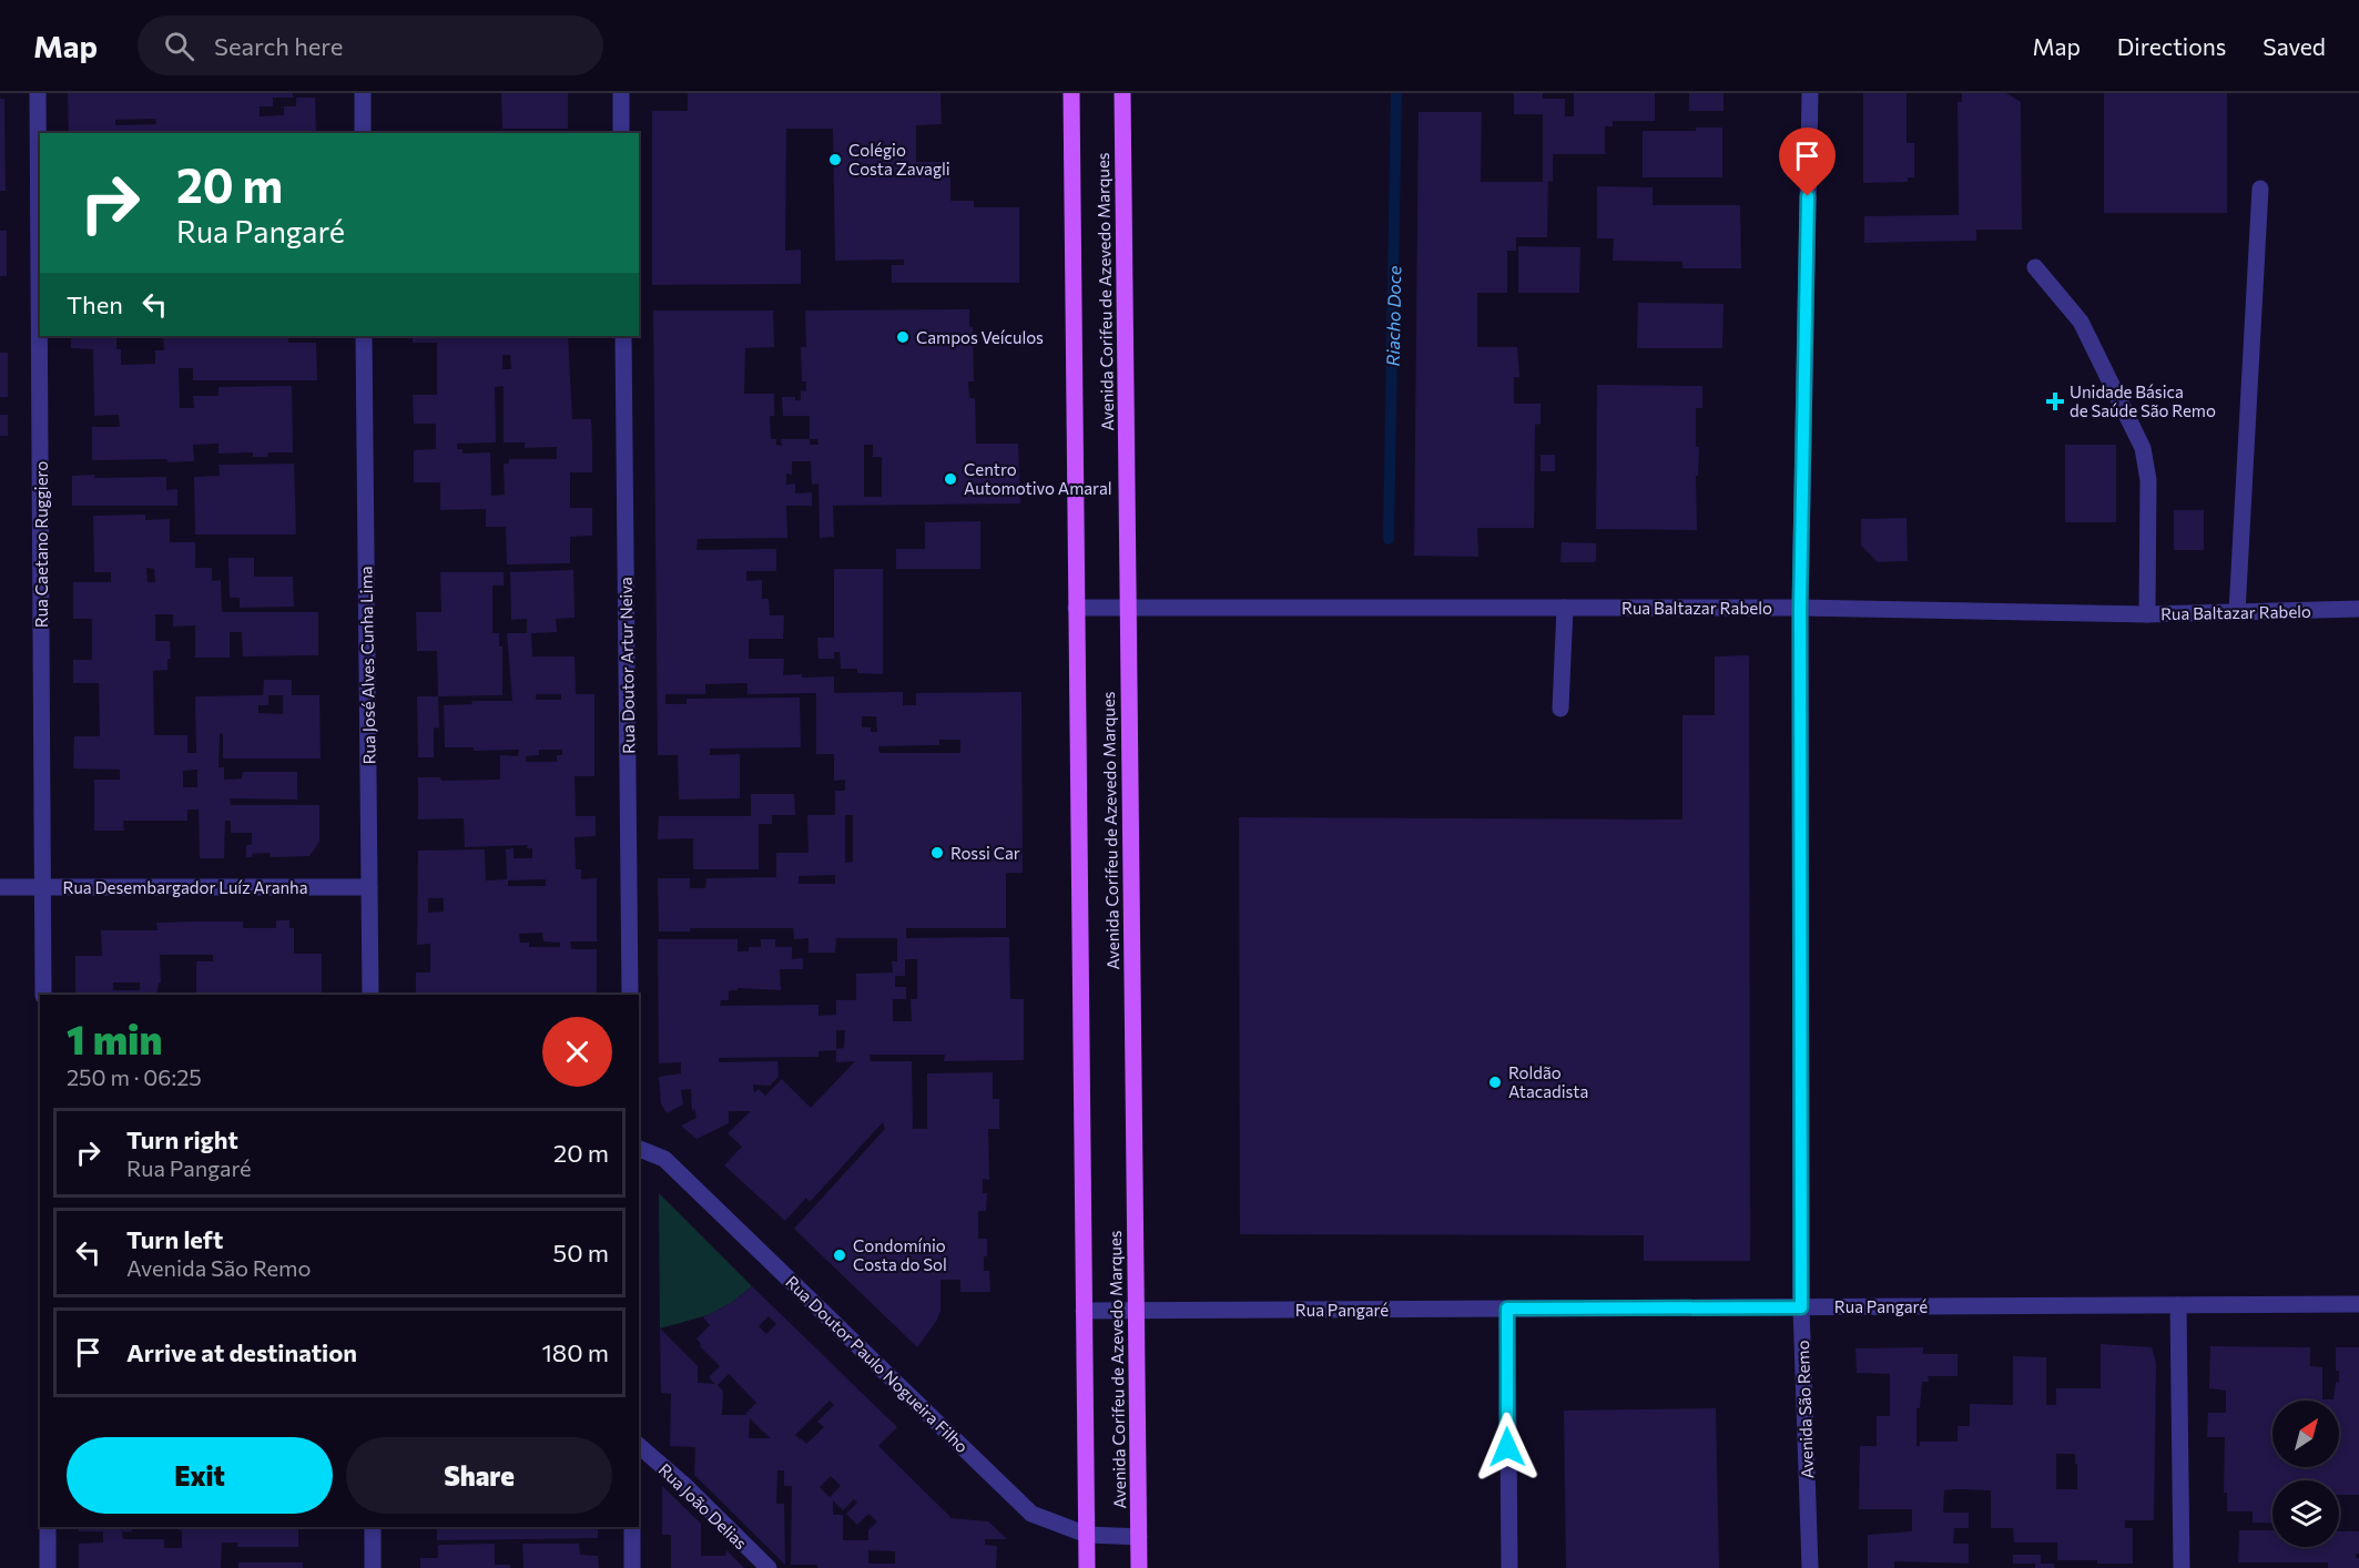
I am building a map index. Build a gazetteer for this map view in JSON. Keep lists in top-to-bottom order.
{
  "streets": {
    "main road": ["Avenida Corifeu de Azevedo Marques"],
    "street": [
      "Rua Caetano Ruggiero",
      "Rua Baltazar Rabelo",
      "Rua José Alves Cunha Lima",
      "Rua Doutor Artur Neiva",
      "Rua Desembargador Luíz Aranha",
      "Rua Pangaré",
      "Rua Doutor Paulo Nogueira Filho",
      "Avenida São Remo",
      "Rua João Delias"
    ]
  },
  "crossings": [
    ["Avenida Corifeu de Azevedo Marques", "Rua Baltazar Rabelo"],
    ["Avenida Corifeu de Azevedo Marques", "Rua Pangaré"],
    ["Avenida Corifeu de Azevedo Marques", "Rua Doutor Paulo Nogueira Filho"],
    ["Rua Caetano Ruggiero", "Rua Desembargador Luíz Aranha"],
    ["Rua Baltazar Rabelo", "Avenida São Remo"],
    ["Rua José Alves Cunha Lima", "Rua Desembargador Luíz Aranha"],
    ["Rua Pangaré", "Avenida São Remo"]
  ],
  "water": ["Riacho Doce"],
  "places": {
    "other": [
      "Colégio Costa Zavagli",
      "Campos Veículos",
      "Centro Automotivo Amaral",
      "Rossi Car",
      "Roldão Atacadista",
      "Condomínio Costa do Sol"
    ],
    "health": ["Unidade Básica de Saúde São Remo"]
  },
  "north": "top right",
  "page": {
    "header": "Map",
    "search": "Search here",
    "nav": ["Map", "Directions", "Saved"],
    "turn": ["20 m", "Rua Pangaré"],
    "then": "Then",
    "heading": ["1 min", "250 m · 06:25"],
    "list": [
      {
        "name": "Turn right",
        "note": "Rua Pangaré",
        "value": "20 m"
      },
      {
        "name": "Turn left",
        "note": "Avenida São Remo",
        "value": "50 m"
      },
      {
        "name": "Arrive at destination",
        "value": "180 m"
      }
    ],
    "buttons": ["Exit", "Share"]
  }
}
